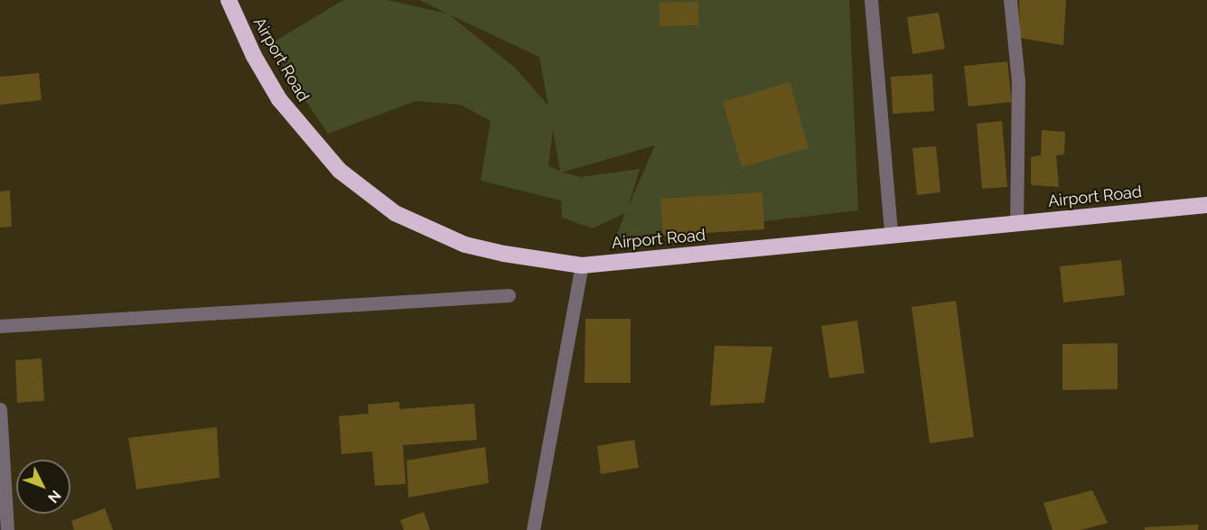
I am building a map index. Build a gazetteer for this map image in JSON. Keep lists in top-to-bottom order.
{
  "streets": {
    "highway": ["Airport Road"]
  },
  "north": "bottom right"
}
